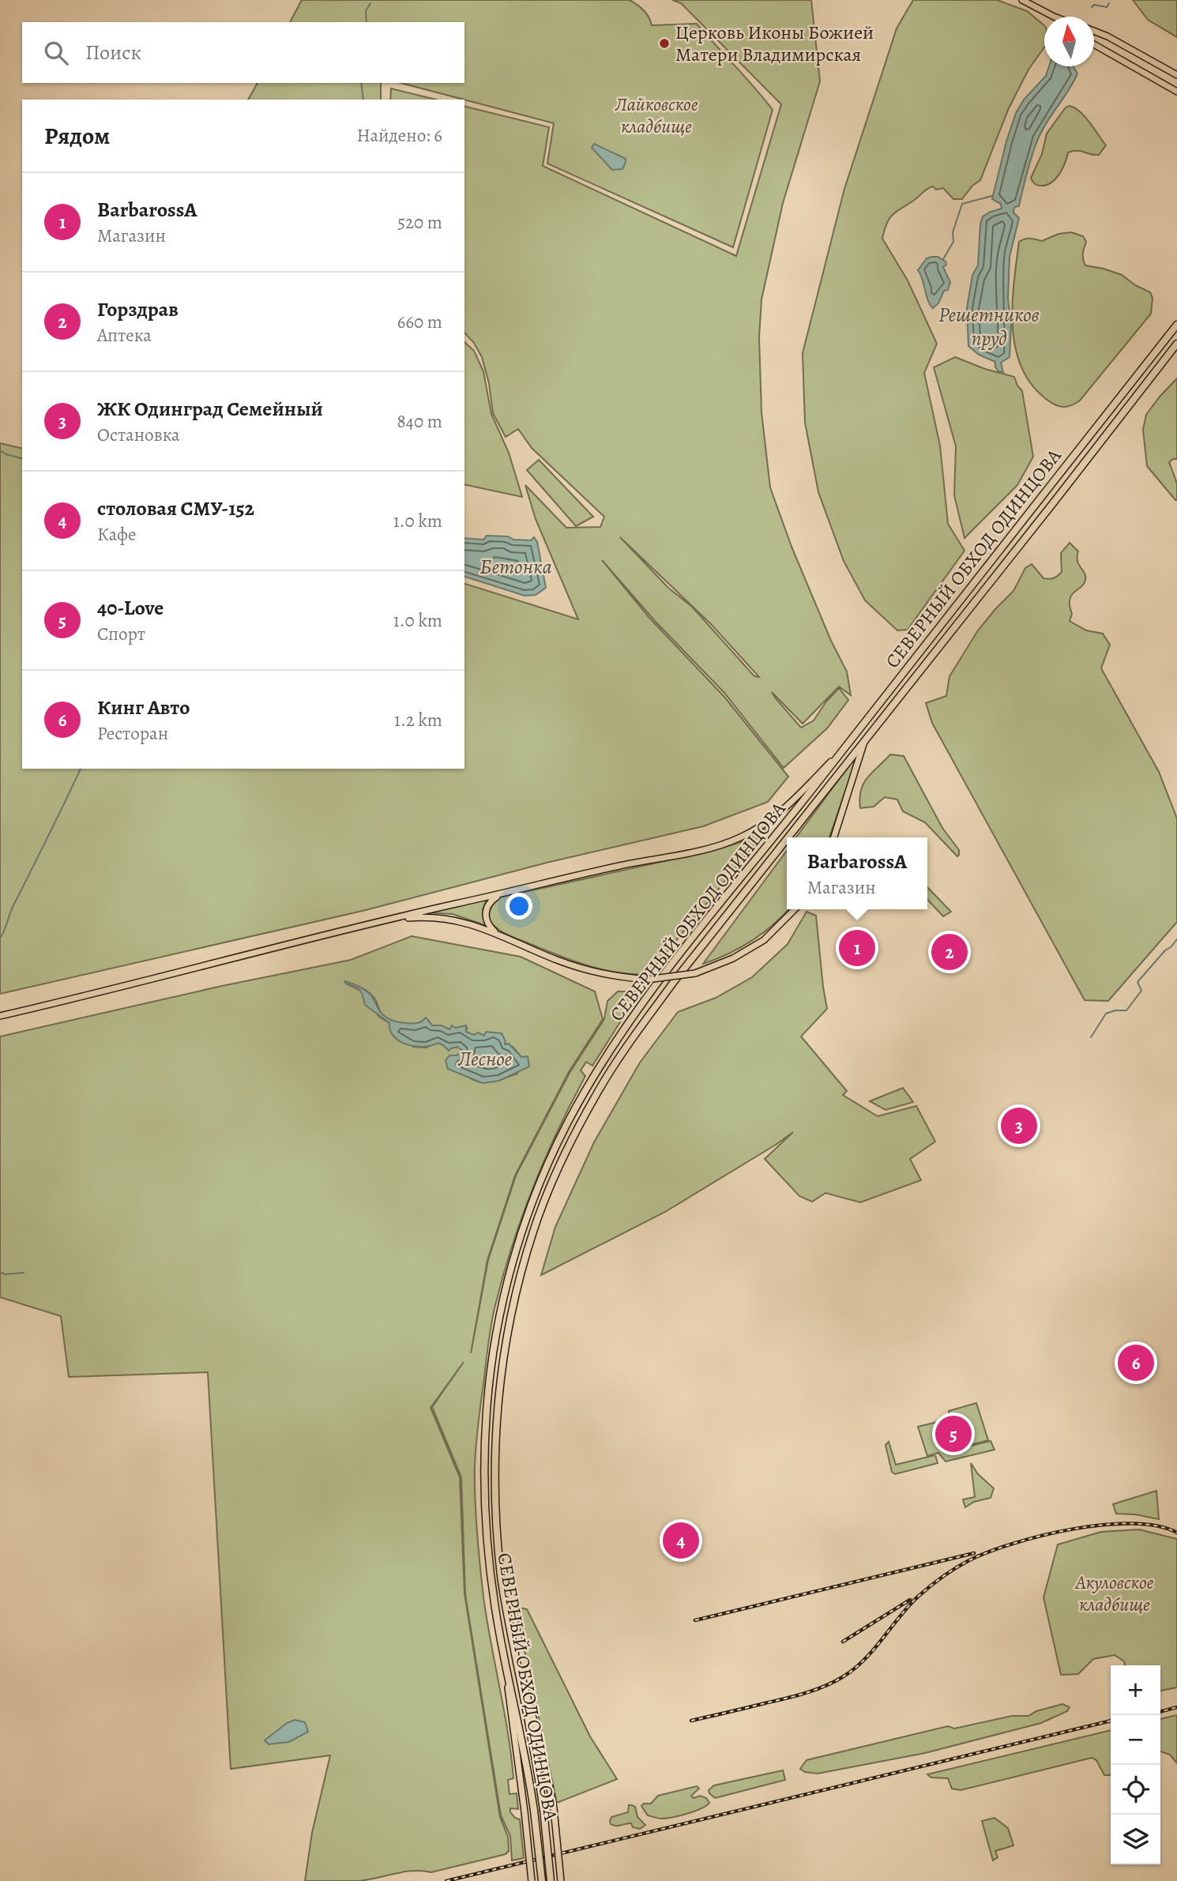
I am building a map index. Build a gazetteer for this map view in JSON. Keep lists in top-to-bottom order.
{
  "streets": {
    "highway": ["СЕВЕРНЫЙ ОБХОД ОДИНЦОВА"]
  },
  "water": ["Решетников пруд", "Бетонка", "Лесное"],
  "parks": ["Лайковское кладбище", "Акуловское кладбище"],
  "places": ["Церковь Иконы Божией Матери Владимирская"],
  "north": "top",
  "page": {
    "search": "Поиск",
    "heading": ["Рядом", "Найдено: 6"],
    "list": [
      {
        "mark": "1",
        "name": "BarbarossA",
        "note": "Магазин",
        "value": "520 m"
      },
      {
        "mark": "2",
        "name": "Горздрав",
        "note": "Аптека",
        "value": "660 m"
      },
      {
        "mark": "3",
        "name": "ЖК Одинград Семейный",
        "note": "Остановка",
        "value": "840 m"
      },
      {
        "mark": "4",
        "name": "столовая СМУ-152",
        "note": "Кафе",
        "value": "1.0 km"
      },
      {
        "mark": "5",
        "name": "40-Love",
        "note": "Спорт",
        "value": "1.0 km"
      },
      {
        "mark": "6",
        "name": "Кинг Авто",
        "note": "Ресторан",
        "value": "1.2 km"
      }
    ],
    "popup": ["BarbarossA", "Магазин"],
    "pins": [
      "1",
      "2",
      "3",
      "6",
      "5",
      "4"
    ],
    "map_buttons": ["+", "−"]
  }
}
